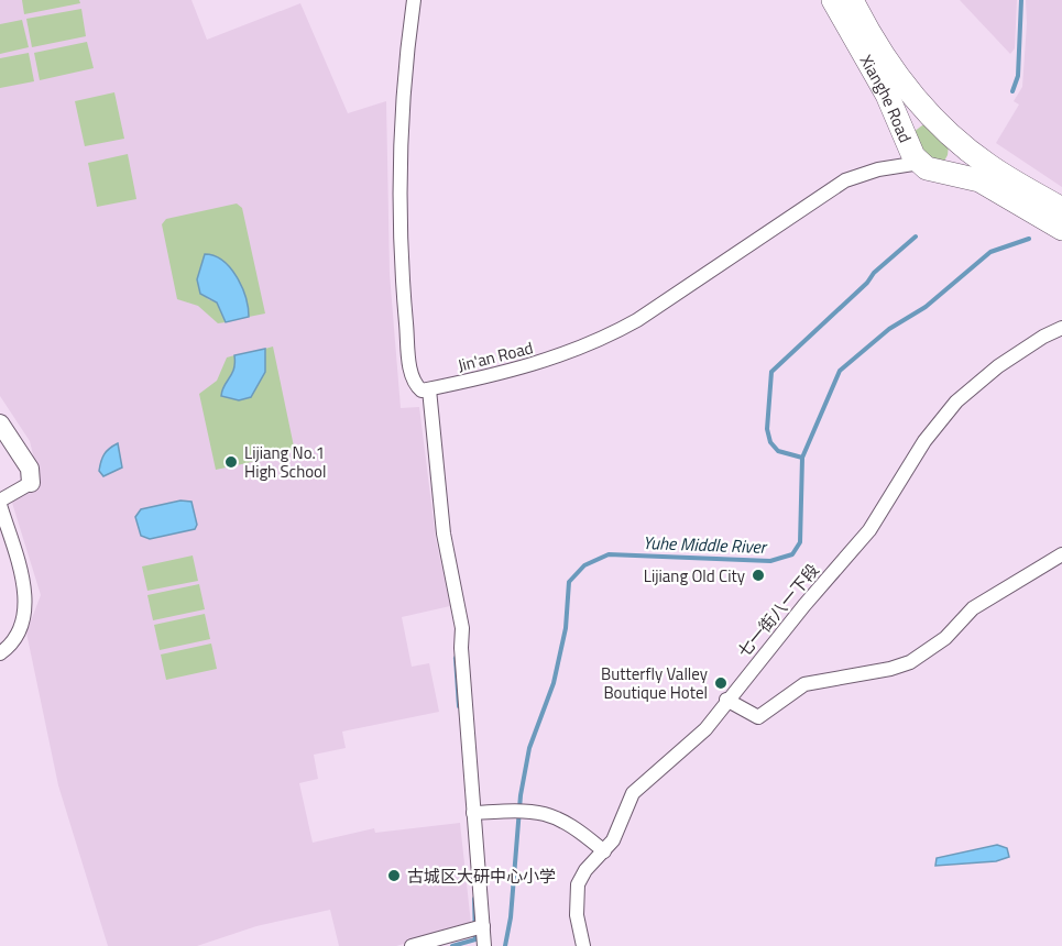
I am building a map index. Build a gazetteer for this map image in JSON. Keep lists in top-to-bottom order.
{
  "streets": {
    "highway": ["Xianghe Road"],
    "street": ["Jin'an Road", "七一街八一下段"]
  },
  "crossings": [
    ["Xianghe Road", "Jin'an Road"]
  ],
  "water": ["Yuhe Middle River"],
  "places": [
    "Lijiang No.1 High School",
    "Lijiang Old City",
    "Butterfly Valley Boutique Hotel",
    "古城区大研中心小学"
  ]
}
